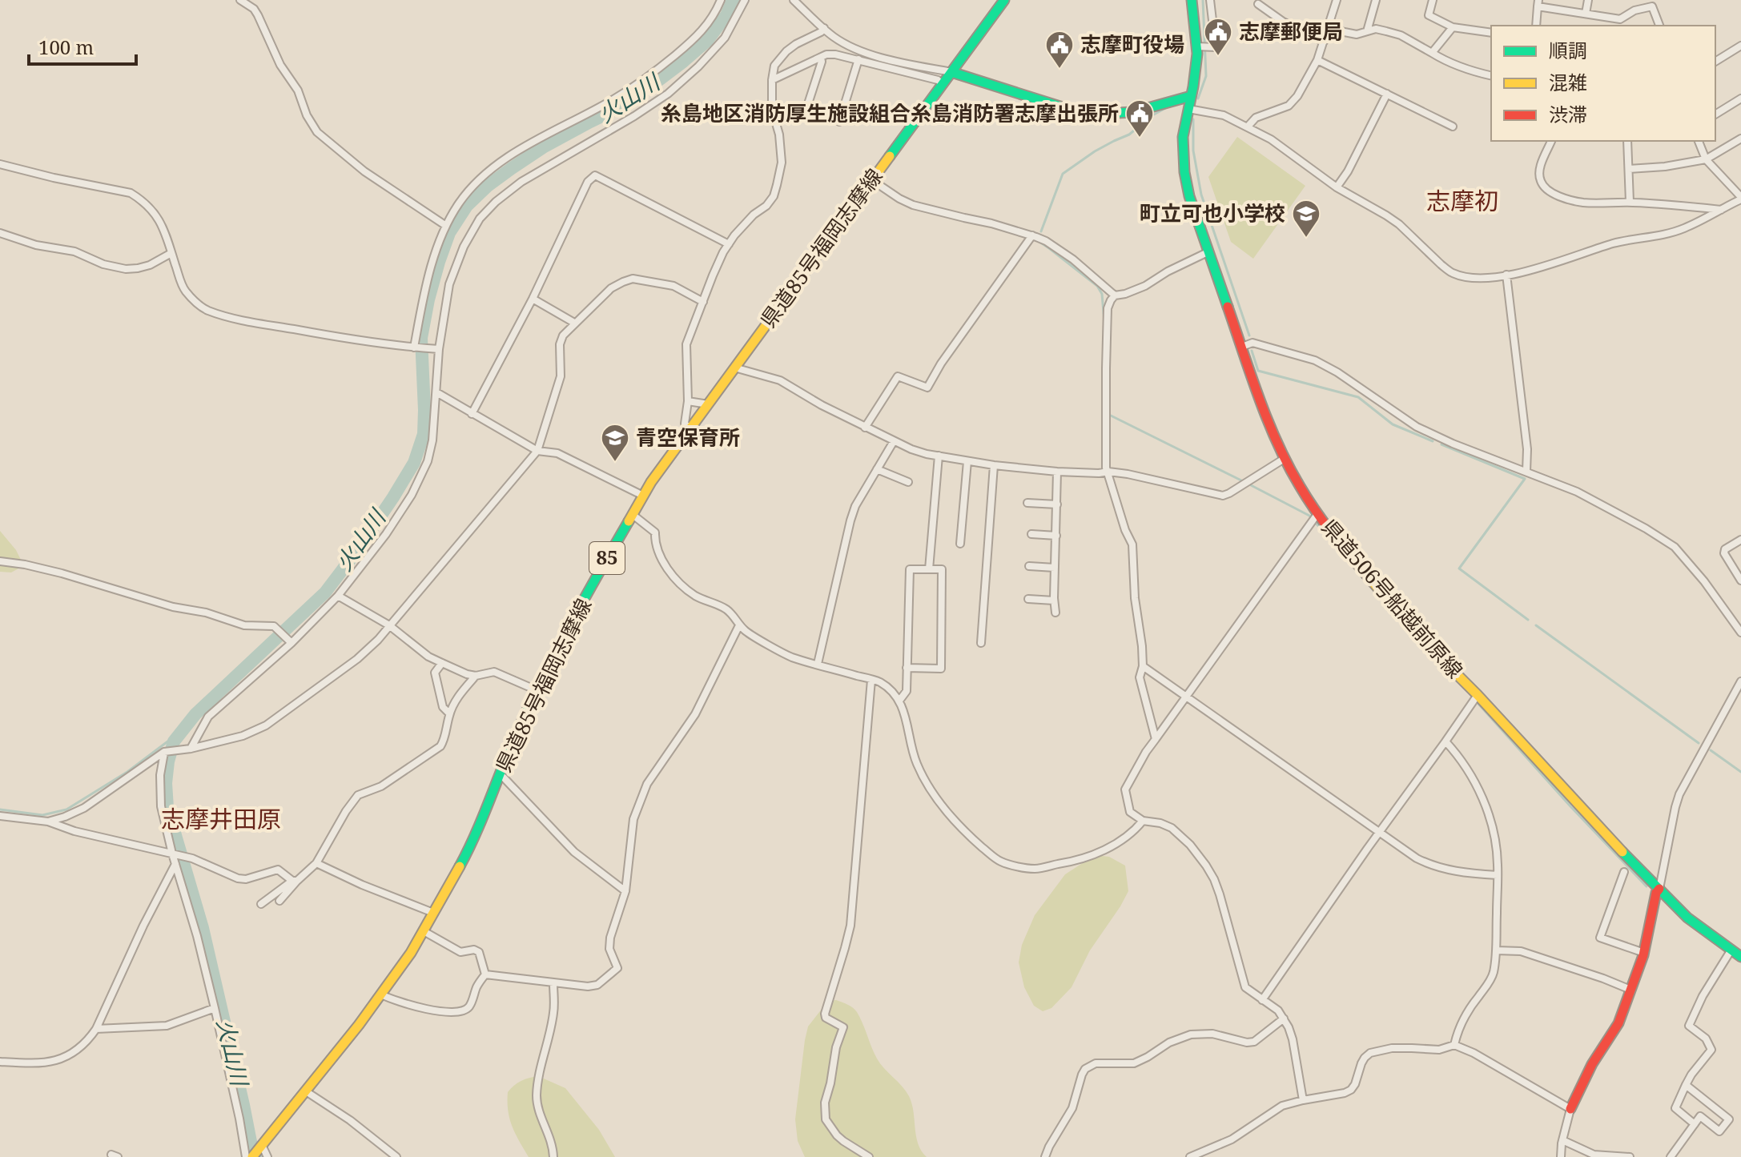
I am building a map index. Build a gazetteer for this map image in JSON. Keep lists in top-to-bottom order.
{
  "streets": {
    "main road": ["県道85号福岡志摩線", "85", "県道506号船越前原線"]
  },
  "districts": ["志摩初", "志摩井田原"],
  "water": ["火山川"],
  "places": {
    "public building": ["志摩郵便局", "志摩町役場", "糸島地区消防厚生施設組合糸島消防署志摩出張所"],
    "school or university": ["町立可也小学校", "青空保育所"]
  },
  "legend": ["順調", "混雑", "渋滞"],
  "scale_bar": "100 m"
}
